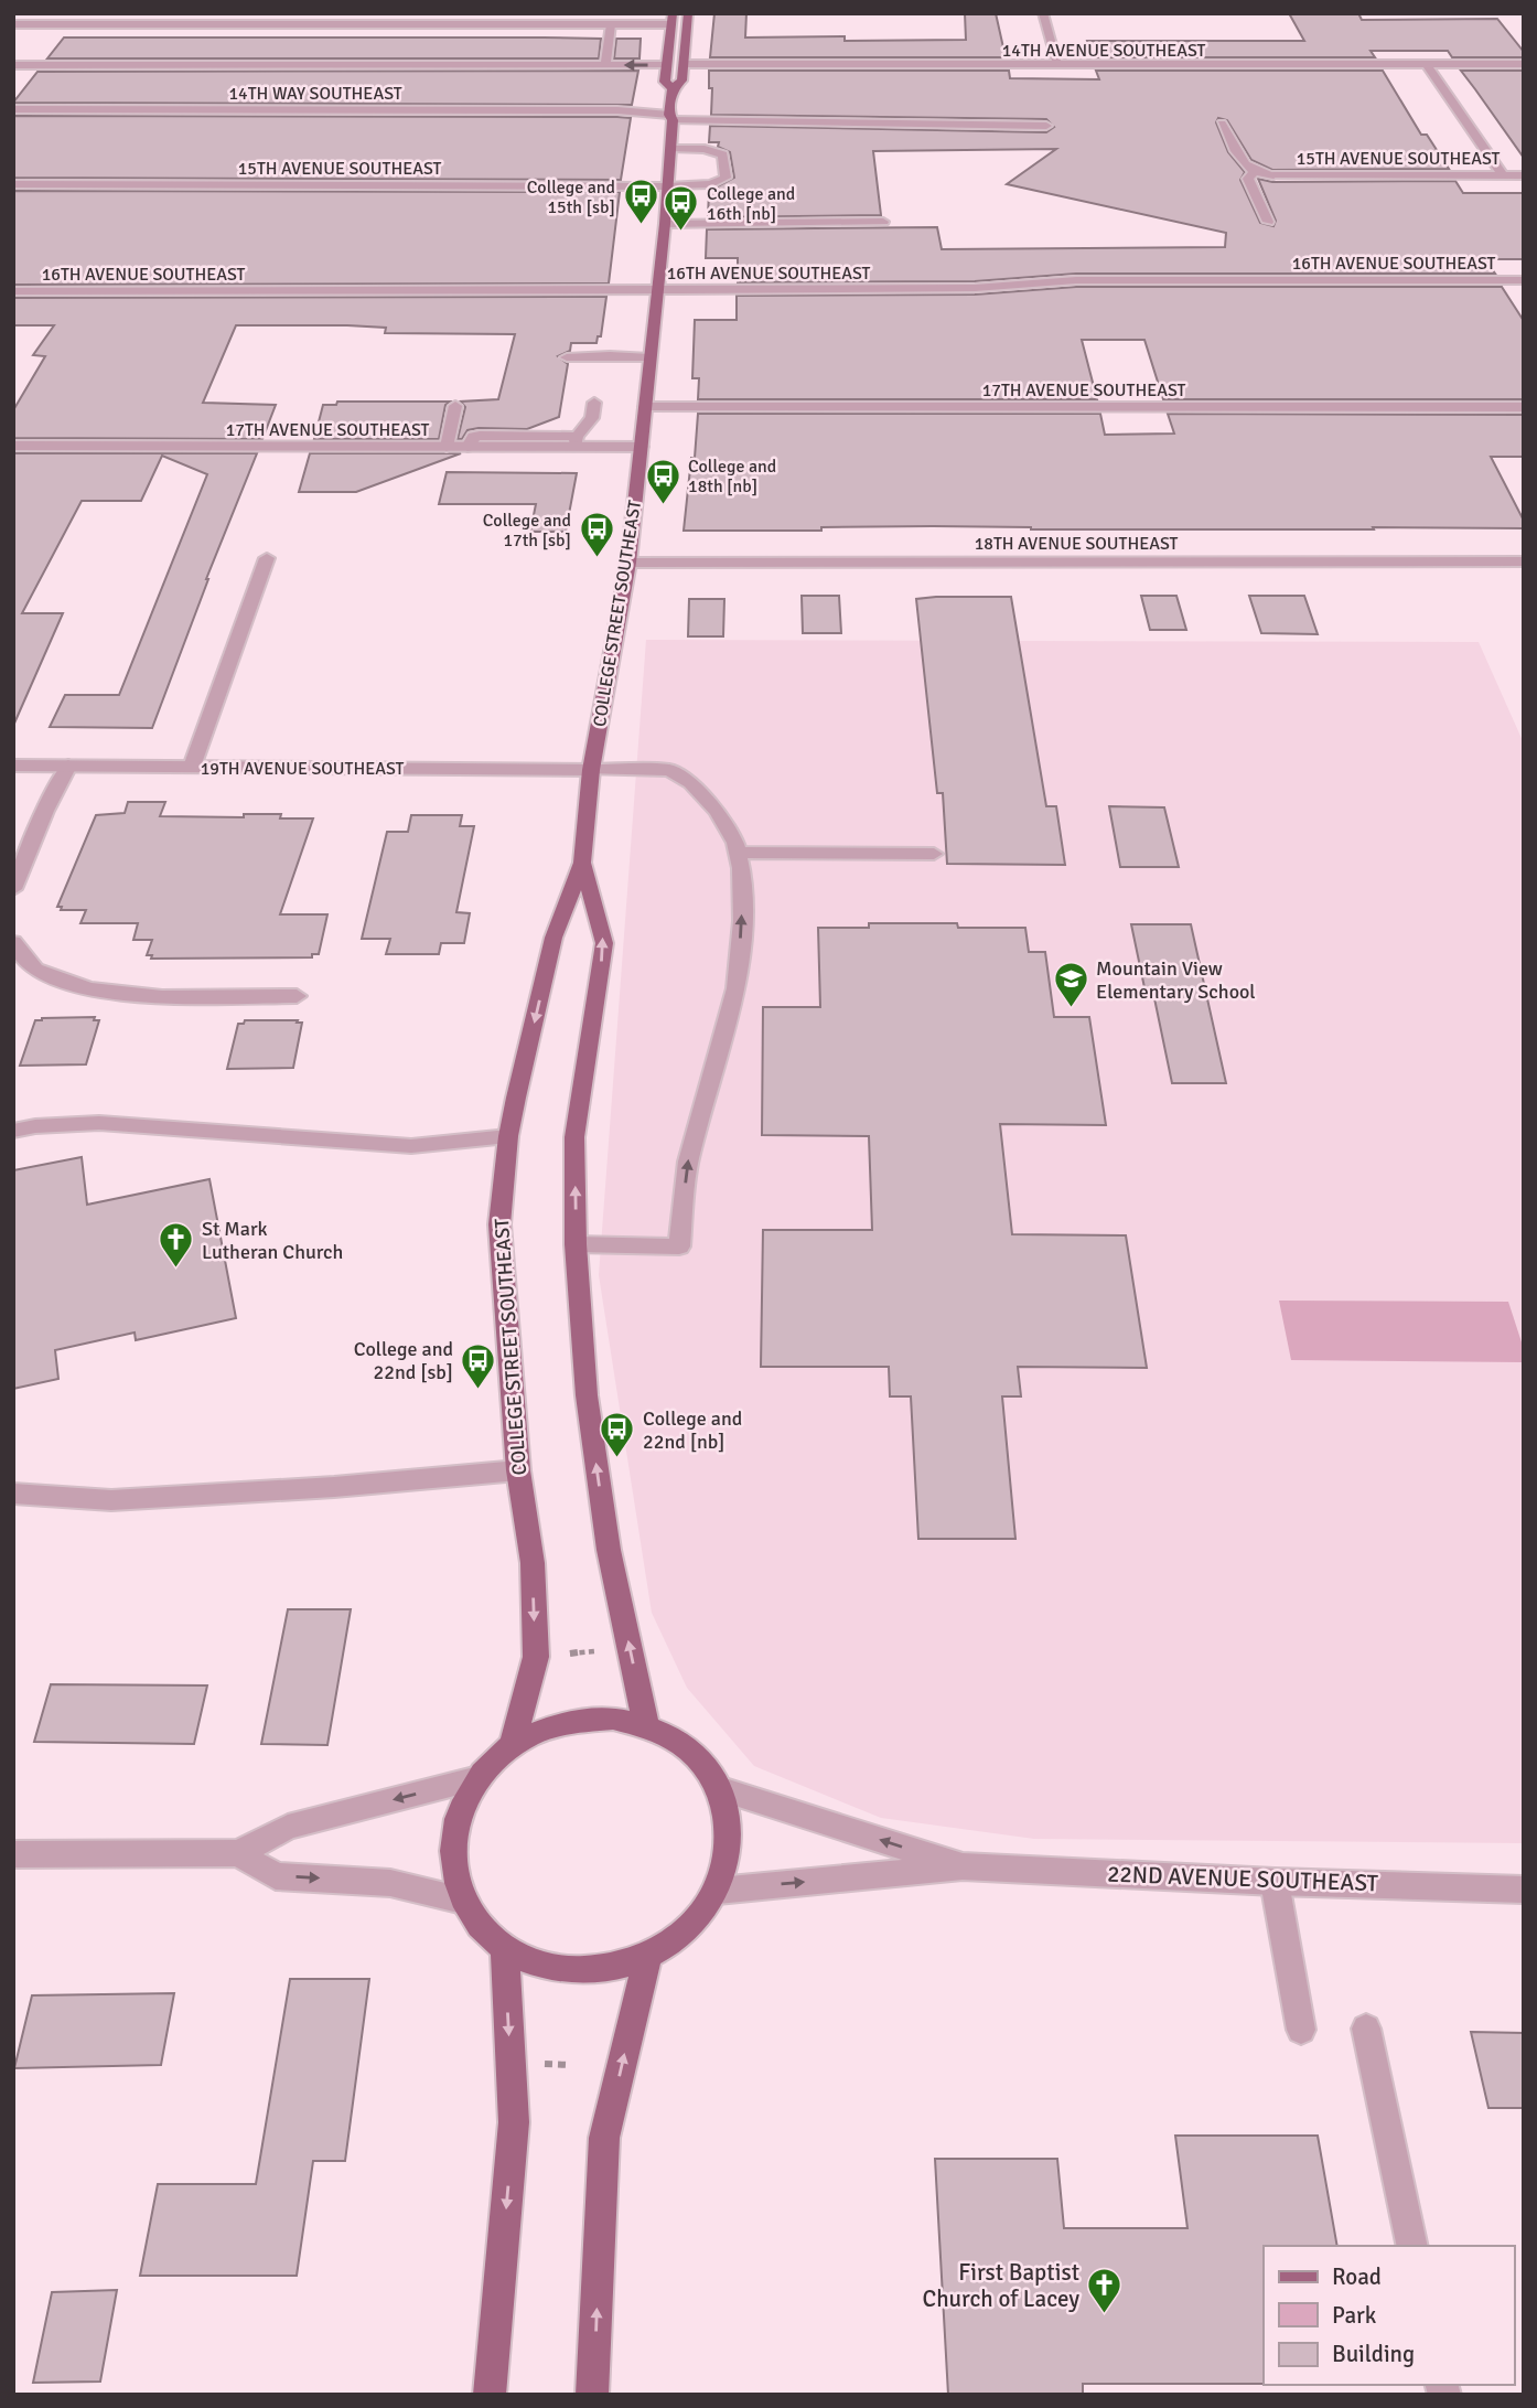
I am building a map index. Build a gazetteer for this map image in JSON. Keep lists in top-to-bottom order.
{
  "streets": {
    "main road": ["COLLEGE STREET SOUTHEAST"],
    "street": [
      "14TH AVENUE SOUTHEAST",
      "14TH WAY SOUTHEAST",
      "15TH AVENUE SOUTHEAST",
      "16TH AVENUE SOUTHEAST",
      "17TH AVENUE SOUTHEAST",
      "18TH AVENUE SOUTHEAST",
      "19TH AVENUE SOUTHEAST",
      "22ND AVENUE SOUTHEAST"
    ]
  },
  "crossings": [
    ["14TH AVENUE SOUTHEAST", "COLLEGE STREET SOUTHEAST"],
    ["14TH WAY SOUTHEAST", "COLLEGE STREET SOUTHEAST"],
    ["15TH AVENUE SOUTHEAST", "COLLEGE STREET SOUTHEAST"],
    ["16TH AVENUE SOUTHEAST", "COLLEGE STREET SOUTHEAST"],
    ["17TH AVENUE SOUTHEAST", "COLLEGE STREET SOUTHEAST"],
    ["18TH AVENUE SOUTHEAST", "COLLEGE STREET SOUTHEAST"],
    ["COLLEGE STREET SOUTHEAST", "19TH AVENUE SOUTHEAST"],
    ["COLLEGE STREET SOUTHEAST", "22ND AVENUE SOUTHEAST"]
  ],
  "places": {
    "bus stop": [
      "College and 15th [sb]",
      "College and 16th [nb]",
      "College and 18th [nb]",
      "College and 17th [sb]",
      "College and 22nd [sb]",
      "College and 22nd [nb]"
    ],
    "school or university": ["Mountain View Elementary School"],
    "church": ["St Mark Lutheran Church", "First Baptist Church of Lacey"]
  },
  "legend": ["Road", "Park", "Building"]
}
